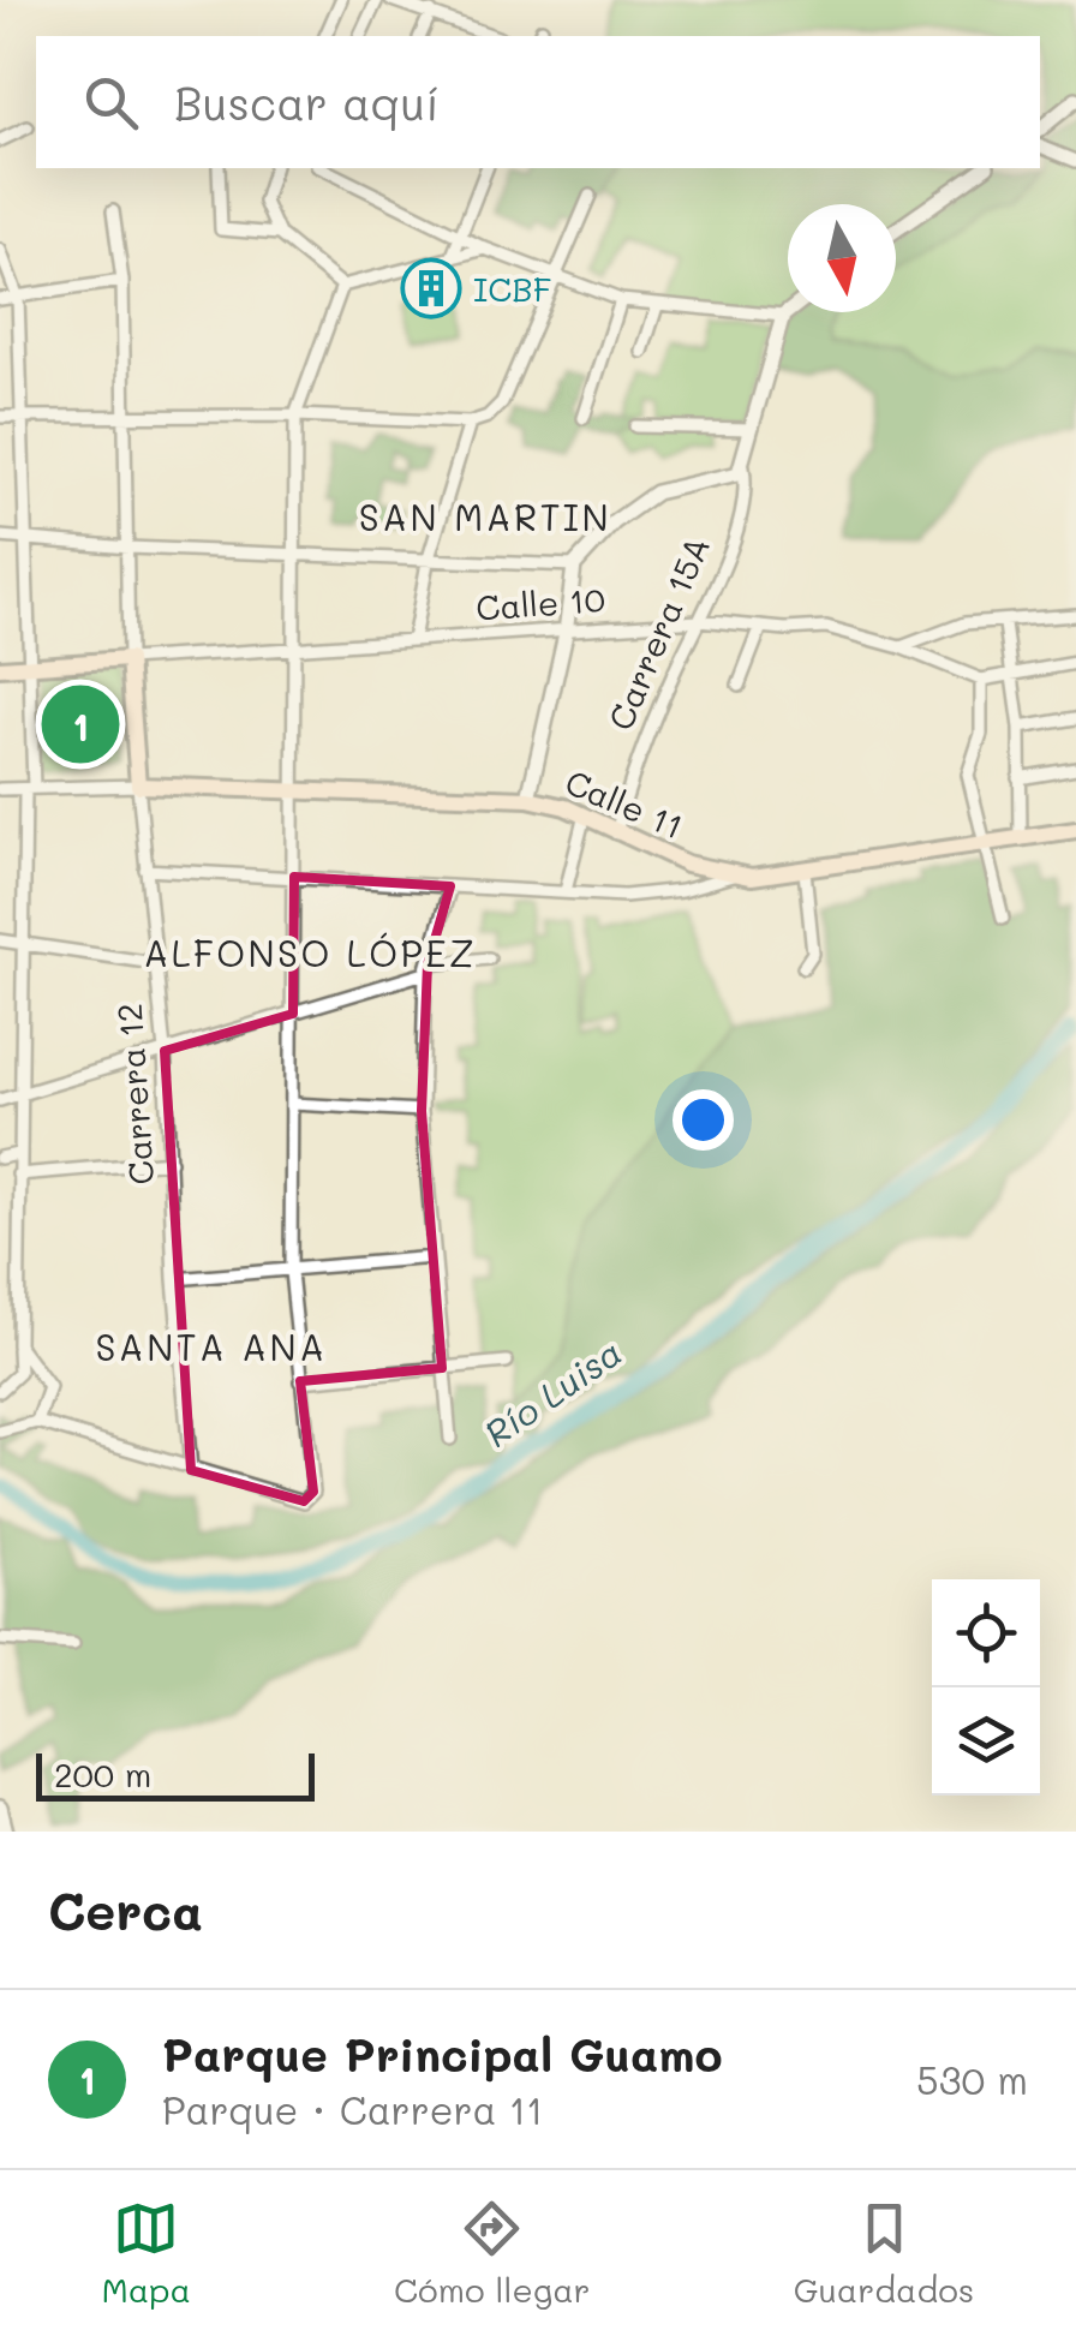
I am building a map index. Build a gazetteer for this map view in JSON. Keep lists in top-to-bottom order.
{
  "streets": {
    "main road": ["Calle 10", "Calle 11", "Carrera 12"],
    "street": ["Carrera 15A"]
  },
  "crossings": [
    ["Calle 10", "Carrera 15A"],
    ["Calle 10", "Carrera 12"],
    ["Carrera 15A", "Calle 11"],
    ["Calle 11", "Carrera 12"]
  ],
  "districts": ["SAN MARTIN", "ALFONSO LÓPEZ", "SANTA ANA"],
  "water": ["Río Luisa"],
  "places": {
    "building": ["ICBF"]
  },
  "scale_bar": "200 m",
  "north": "bottom",
  "page": {
    "search": "Buscar aquí",
    "pins": "1",
    "scale": "200 m",
    "heading": "Cerca",
    "list": [
      {
        "mark": "1",
        "name": "Parque Principal Guamo",
        "note": "Parque · Carrera 11",
        "value": "530 m"
      }
    ],
    "nav": ["Mapa", "Cómo llegar", "Guardados"]
  }
}
